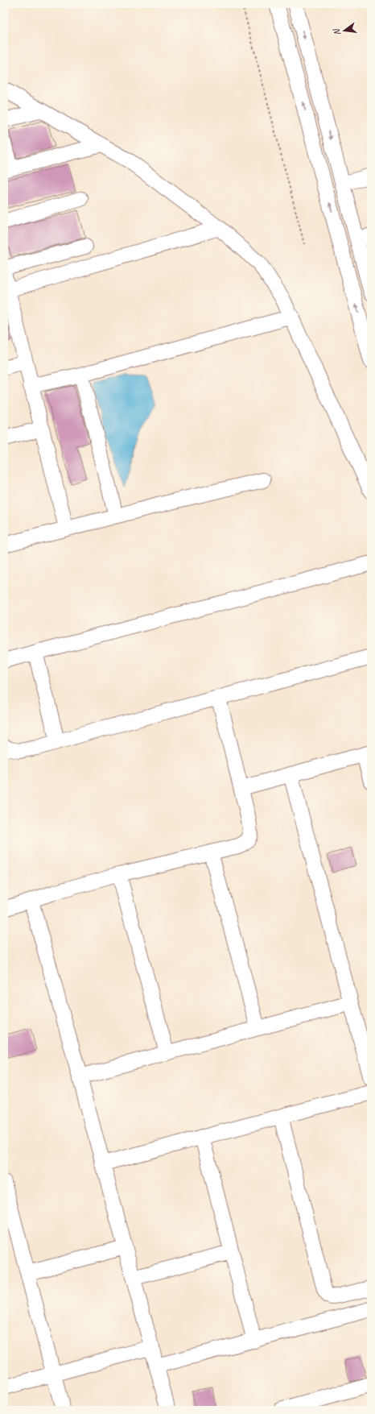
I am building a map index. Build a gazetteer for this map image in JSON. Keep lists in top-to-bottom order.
{
  "north": "left"
}
